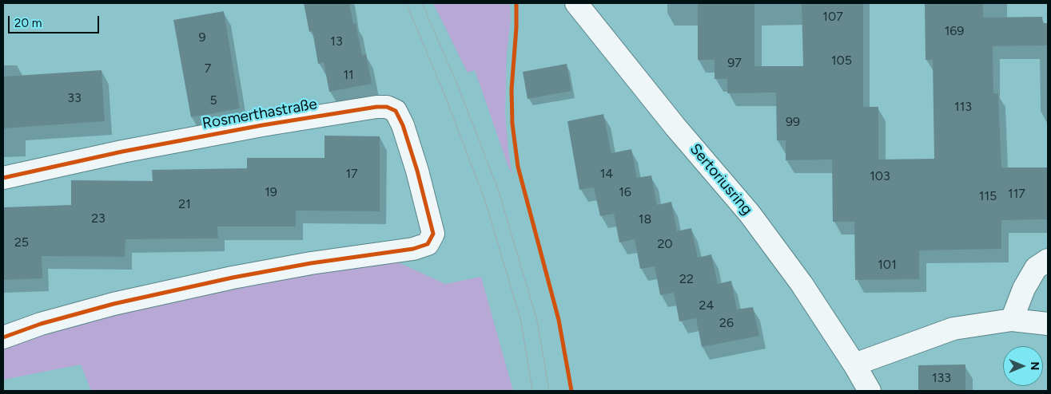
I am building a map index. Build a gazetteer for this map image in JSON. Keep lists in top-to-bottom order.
{
  "streets": {
    "street": ["Rosmerthastraße", "Sertoriusring"]
  },
  "house_numbers": [
    "107",
    "169",
    "9",
    "13",
    "105",
    "97",
    "7",
    "11",
    "33",
    "5",
    "113",
    "99",
    "17",
    "14",
    "103",
    "19",
    "16",
    "117",
    "115",
    "21",
    "23",
    "18",
    "25",
    "20",
    "101",
    "22",
    "24",
    "26",
    "133"
  ],
  "scale_bar": "20 m",
  "north": "right"
}
